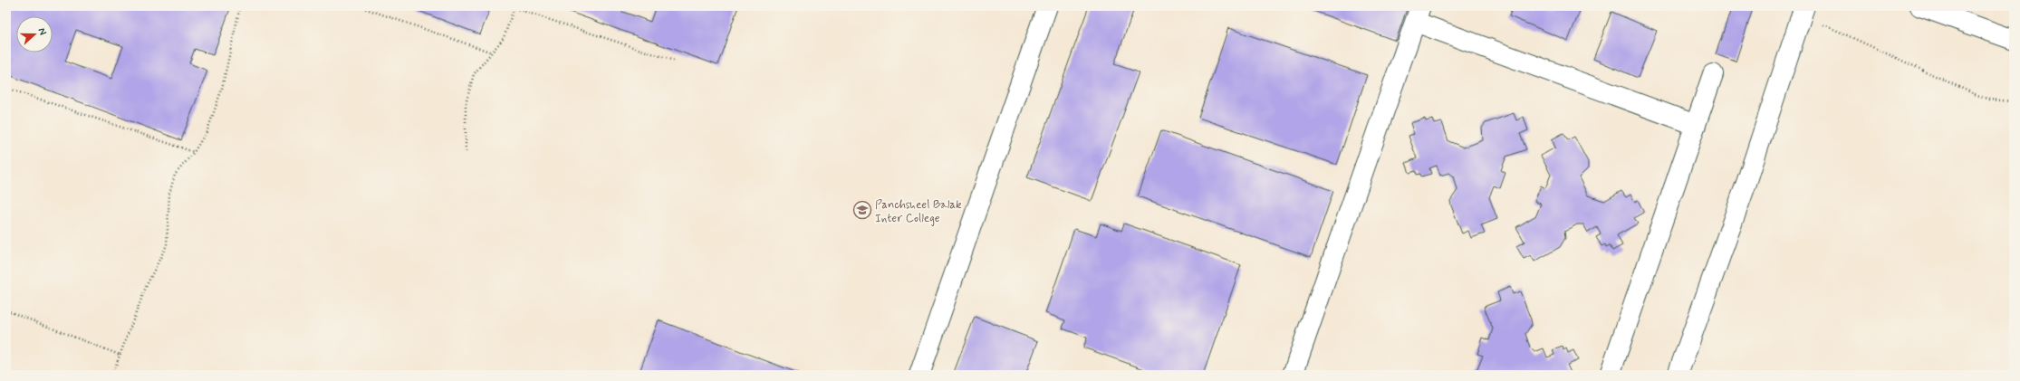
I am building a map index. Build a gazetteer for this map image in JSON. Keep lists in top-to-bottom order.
{
  "places": {
    "school or university": ["Panchsheel Balak Inter College"]
  },
  "north": "right"
}
